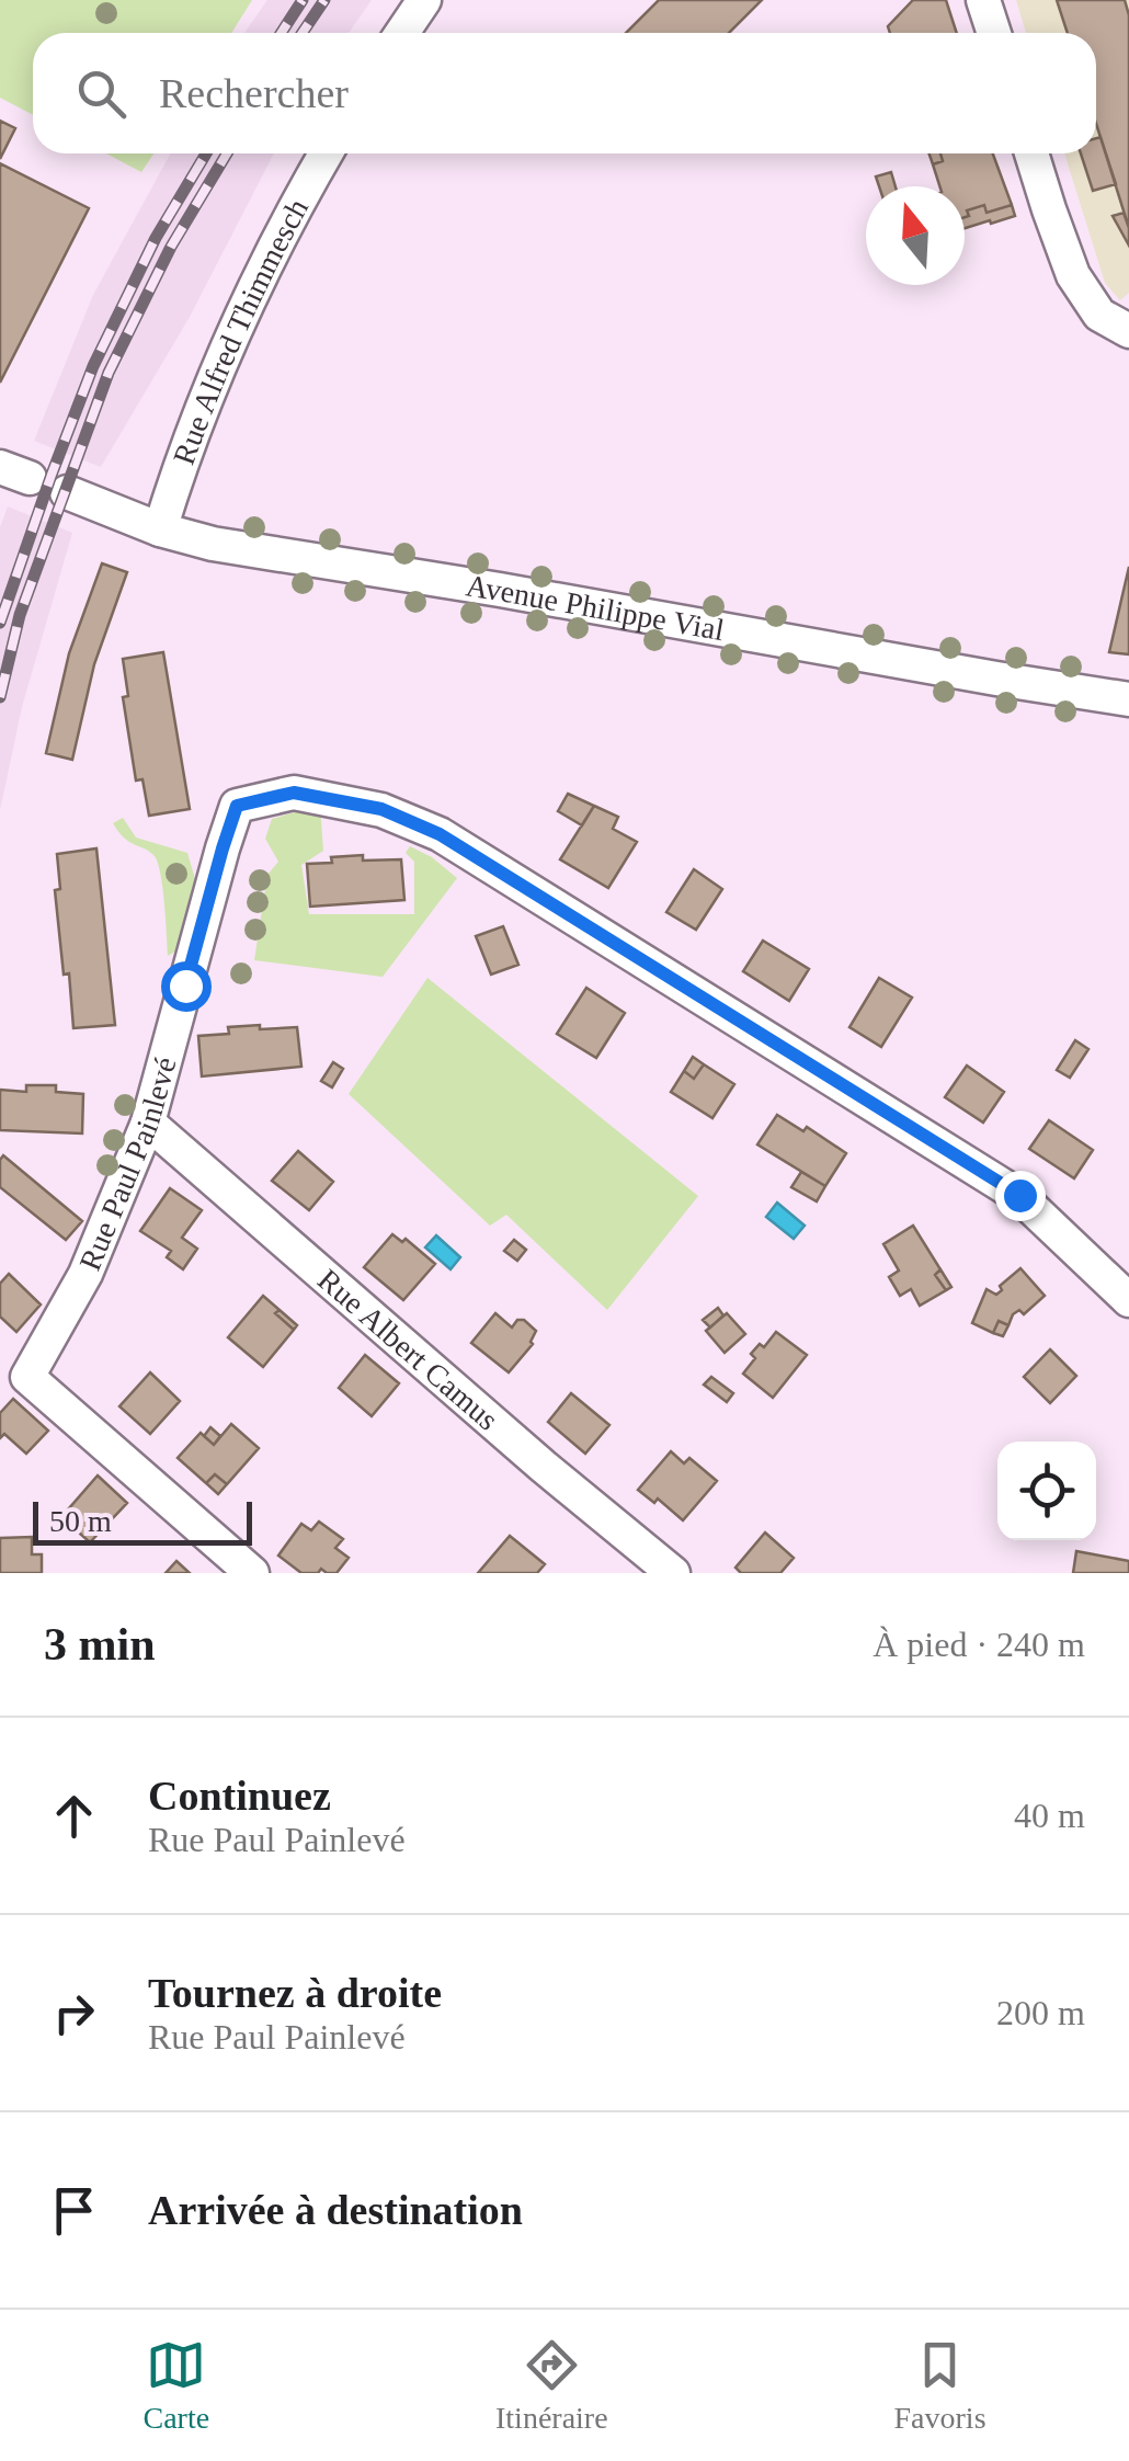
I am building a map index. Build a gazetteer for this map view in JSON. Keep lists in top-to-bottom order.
{
  "streets": {
    "street": [
      "Rue Alfred Thimmesch",
      "Avenue Philippe Vial",
      "Rue Paul Painlevé",
      "Rue Albert Camus"
    ]
  },
  "crossings": [
    ["Rue Alfred Thimmesch", "Avenue Philippe Vial"],
    ["Rue Paul Painlevé", "Rue Albert Camus"]
  ],
  "scale_bar": "50 m",
  "north": "top",
  "page": {
    "search": "Rechercher",
    "scale": "50 m",
    "heading": ["3 min", "À pied · 240 m"],
    "list": [
      ["Continuez", "Rue Paul Painlevé", "40 m"],
      ["Tournez à droite", "Rue Paul Painlevé", "200 m"],
      "Arrivée à destination"
    ],
    "nav": ["Carte", "Itinéraire", "Favoris"]
  }
}
